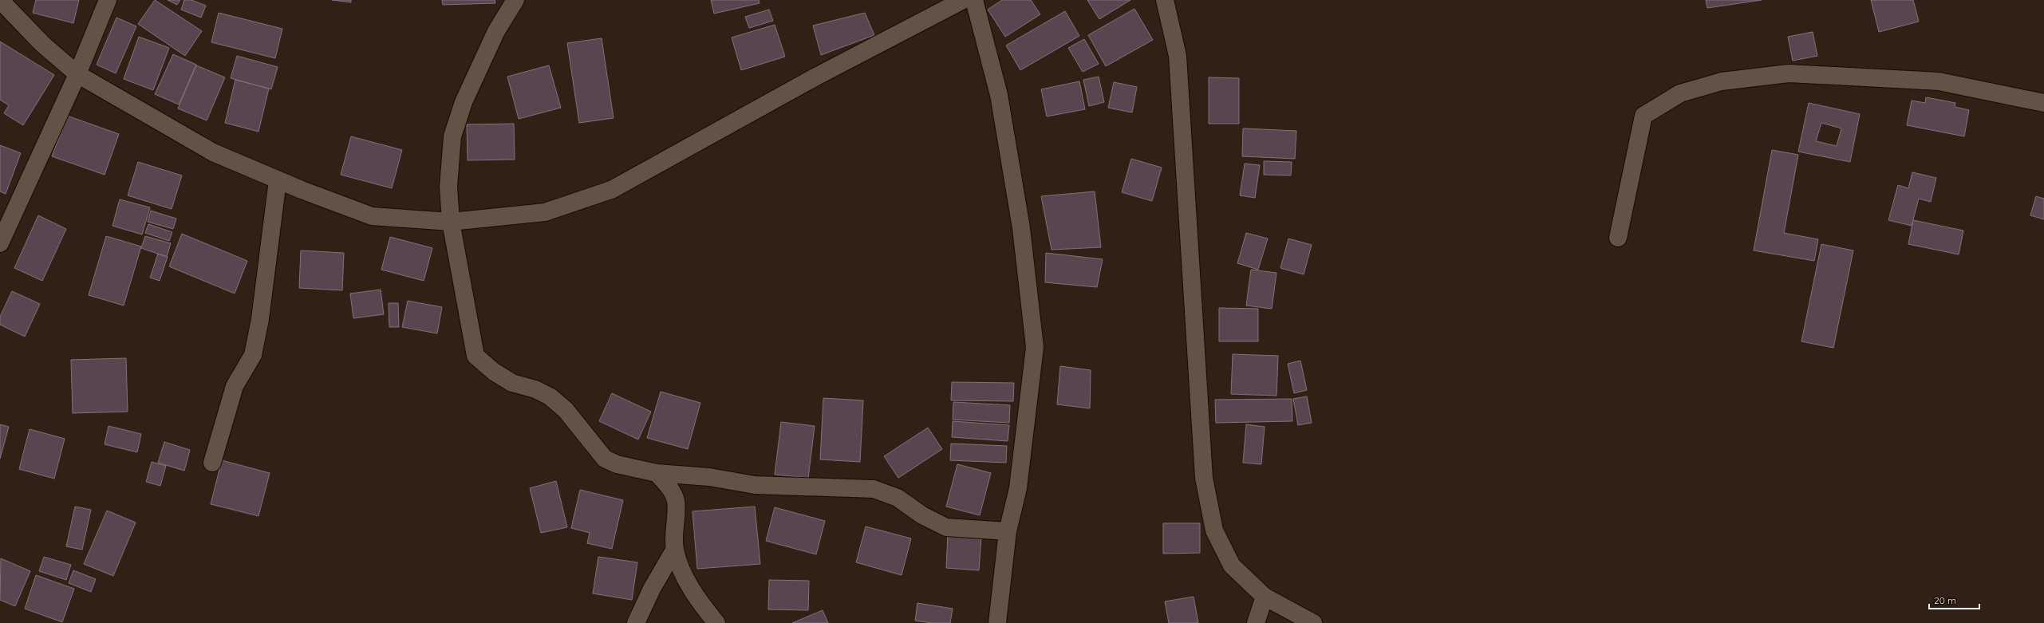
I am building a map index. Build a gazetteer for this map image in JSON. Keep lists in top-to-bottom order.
{
  "scale_bar": "20 m"
}
